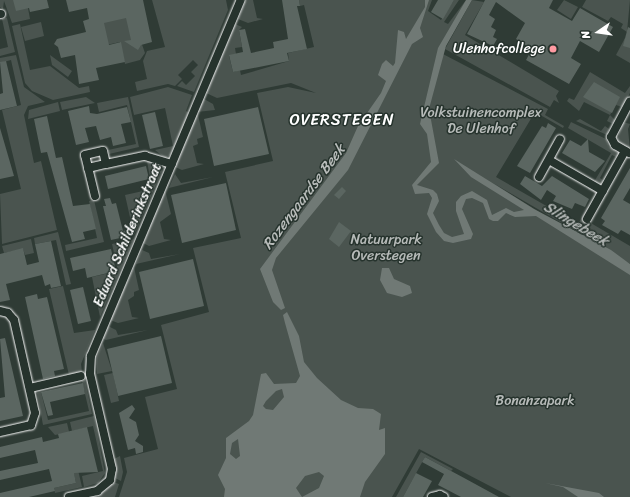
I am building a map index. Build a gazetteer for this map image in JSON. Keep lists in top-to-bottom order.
{
  "streets": {
    "street": ["Eduard Schilderinkstraat"]
  },
  "districts": ["OVERSTEGEN"],
  "water": ["Rozengaardse Beek", "Slingebeek"],
  "parks": ["Volkstuinencomplex De Ulenhof", "Natuurpark Overstegen", "Bonanzapark"],
  "places": ["Ulenhofcollege"],
  "north": "left"
}
